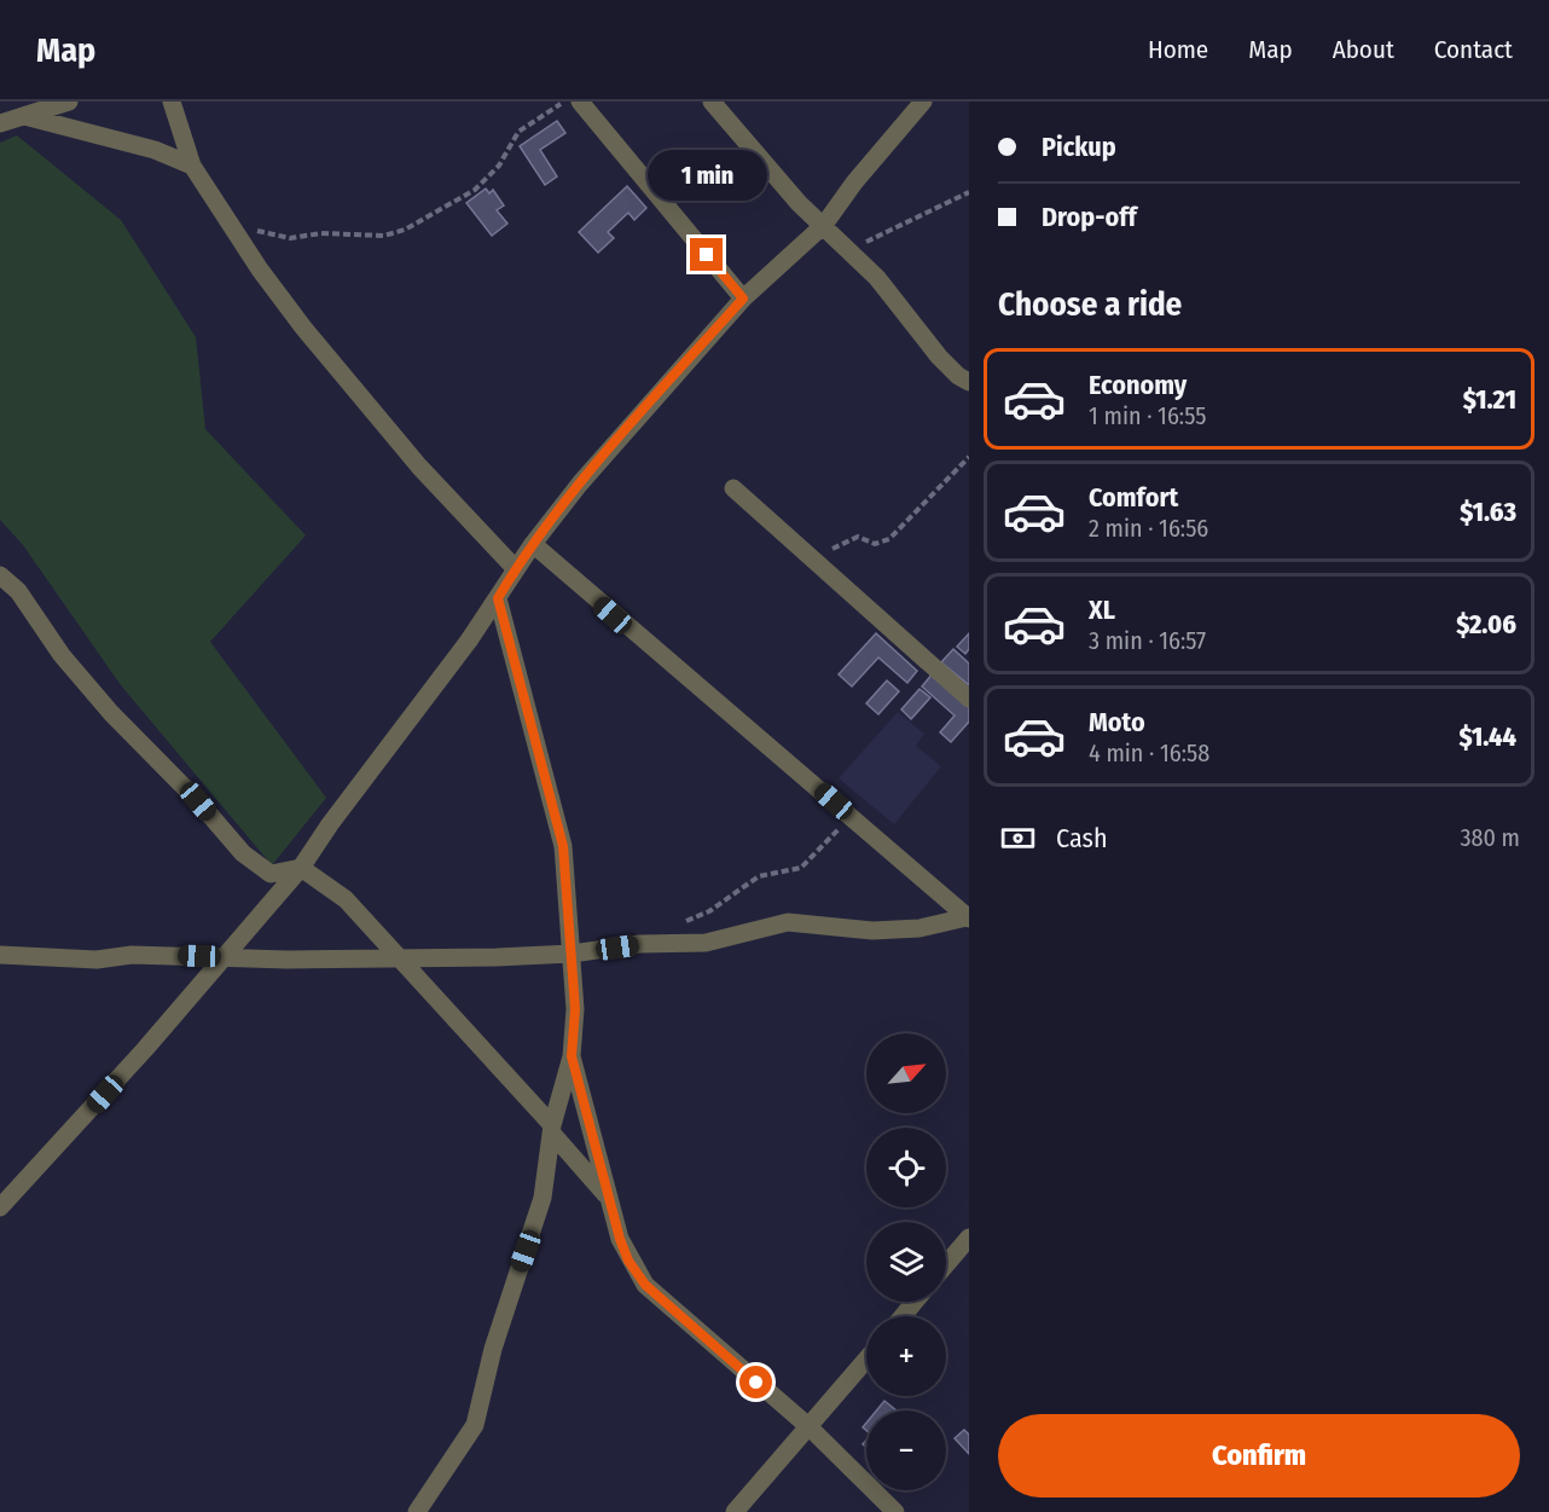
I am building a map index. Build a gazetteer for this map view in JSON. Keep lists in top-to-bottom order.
{
  "north": "top right",
  "page": {
    "header": "Map",
    "nav": [
      "Home",
      "Map",
      "About",
      "Contact"
    ],
    "banner": ["Pickup", "Drop-off"],
    "bubble": "1 min",
    "heading": "Choose a ride",
    "list": [
      {
        "name": "Economy",
        "note": "1 min · 16:55",
        "value": "$1.21"
      },
      {
        "name": "Comfort",
        "note": "2 min · 16:56",
        "value": "$1.63"
      },
      {
        "name": "XL",
        "note": "3 min · 16:57",
        "value": "$2.06"
      },
      {
        "name": "Moto",
        "note": "4 min · 16:58",
        "value": "$1.44"
      }
    ],
    "pay": ["Cash", "380 m"],
    "map_buttons": ["+", "−"],
    "buttons": "Confirm"
  }
}
